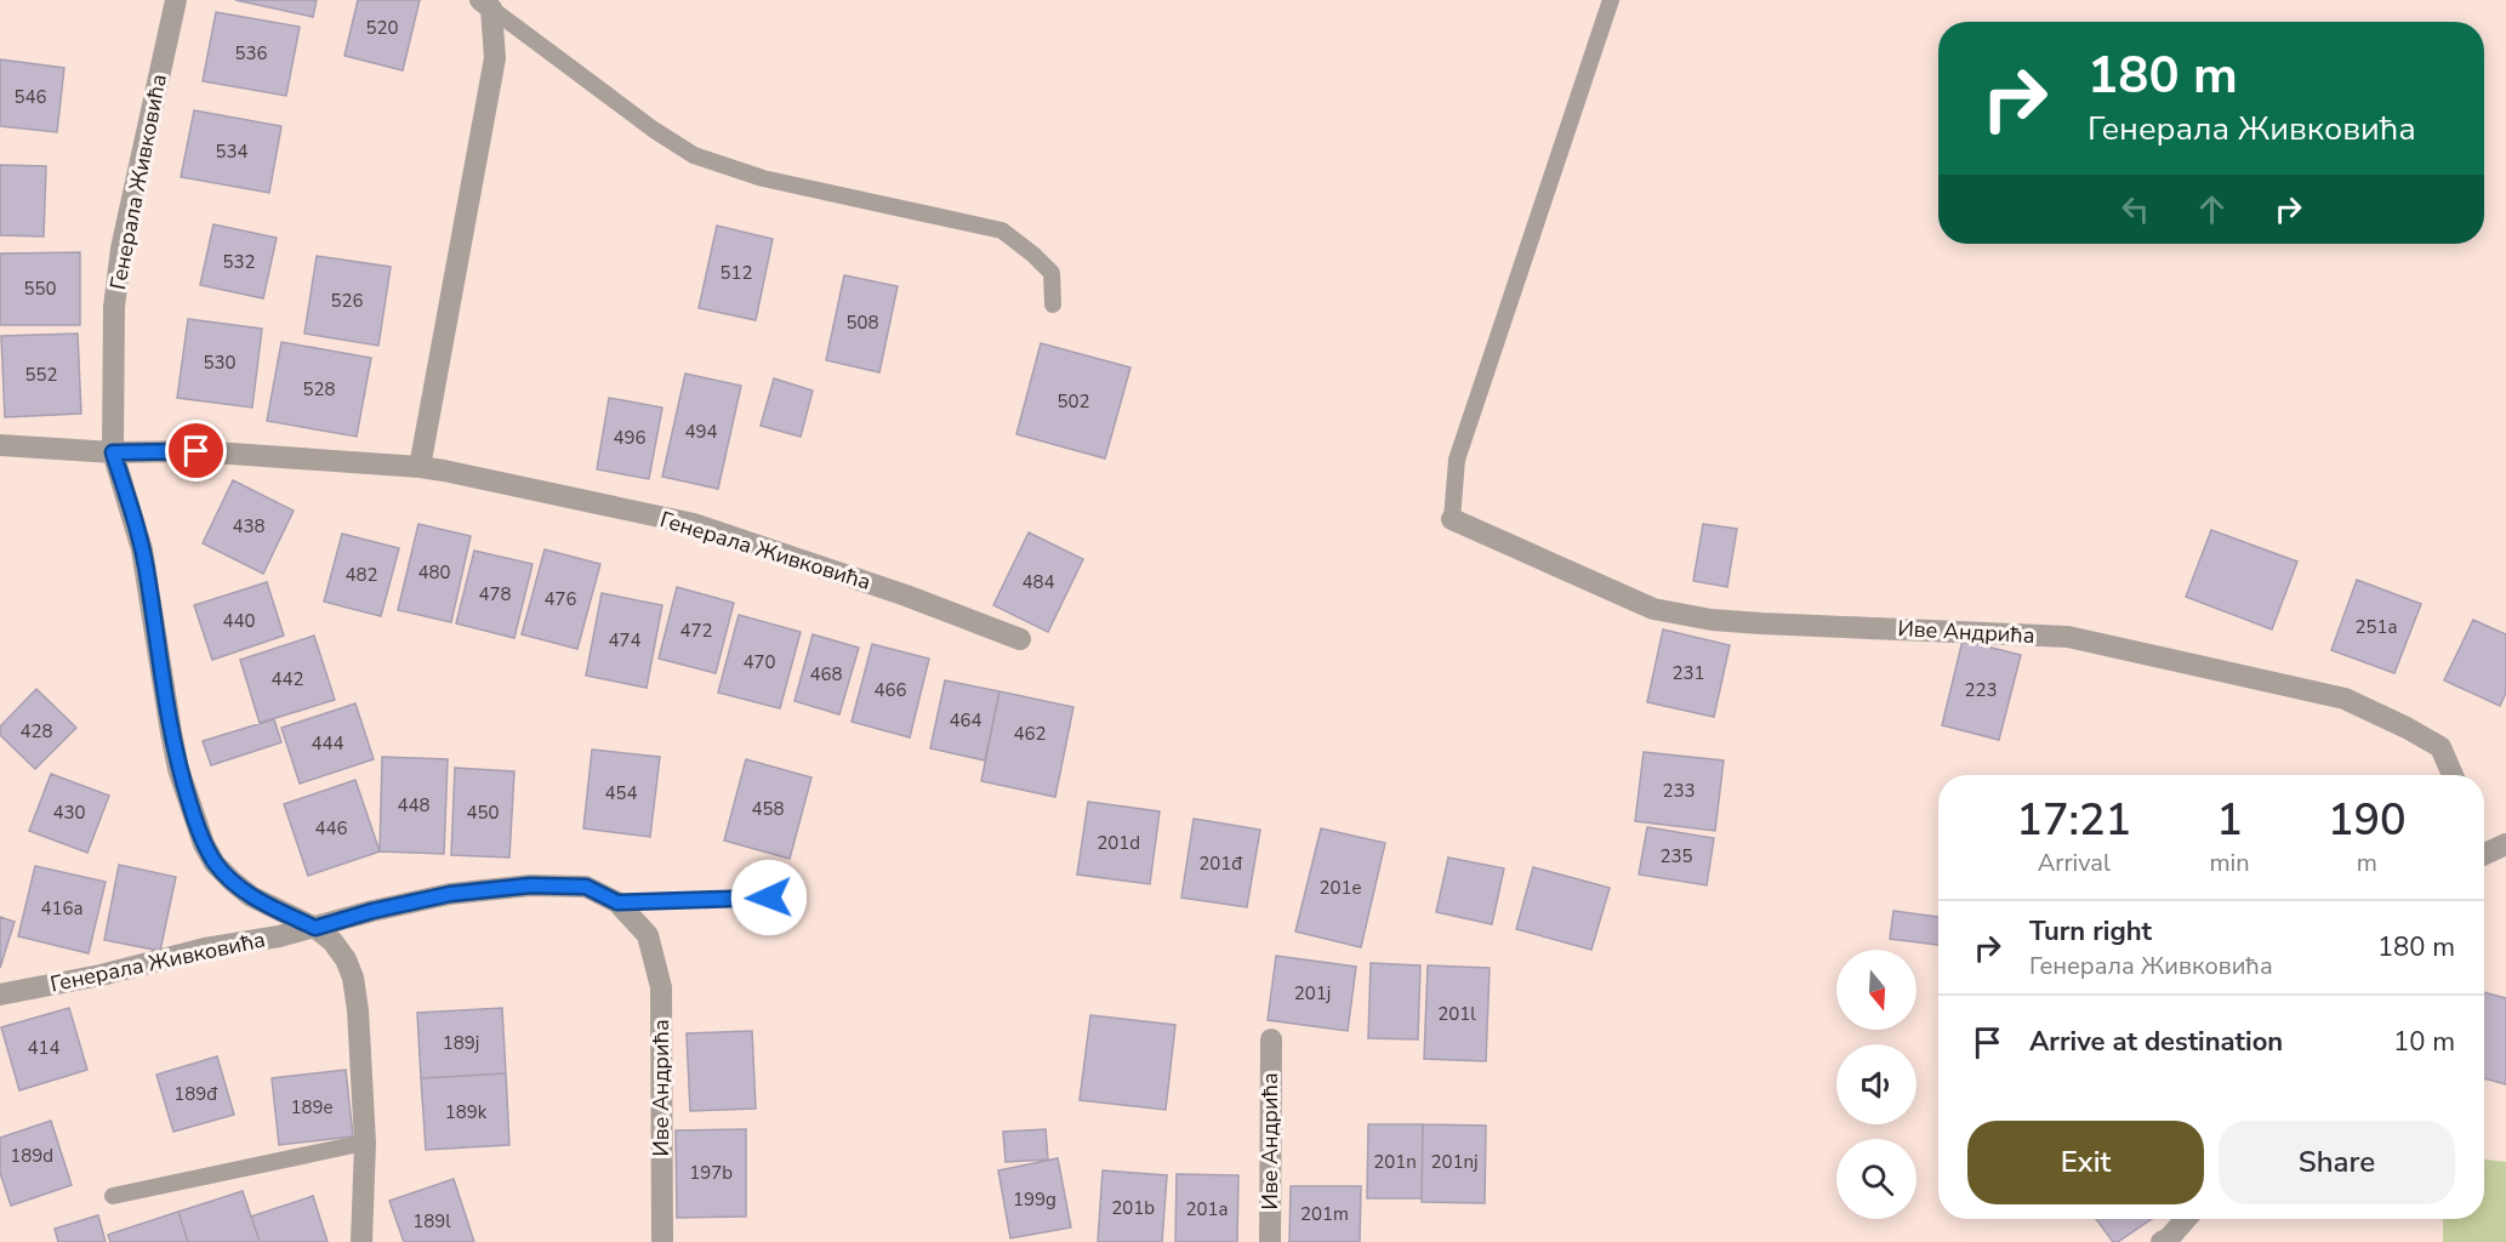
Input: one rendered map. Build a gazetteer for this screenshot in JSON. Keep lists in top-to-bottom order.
{
  "streets": {
    "street": ["Генерала Живковића", "Иве Андрића"]
  },
  "crossings": [
    ["Генерала Живковића", "Иве Андрића"]
  ],
  "house_numbers": [
    "520",
    "536",
    "546",
    "534",
    "532",
    "512",
    "550",
    "526",
    "508",
    "530",
    "552",
    "528",
    "502",
    "494",
    "496",
    "438",
    "480",
    "482",
    "484",
    "478",
    "476",
    "440",
    "251a",
    "472",
    "474",
    "470",
    "231",
    "468",
    "442",
    "466",
    "223",
    "464",
    "428",
    "462",
    "444",
    "233",
    "454",
    "448",
    "458",
    "430",
    "450",
    "446",
    "201d",
    "235",
    "201đ",
    "201e",
    "416a",
    "201j",
    "201l",
    "189j",
    "414",
    "189đ",
    "189e",
    "189k",
    "189d",
    "201n",
    "201nj",
    "197b",
    "199g",
    "201b",
    "201a",
    "201m",
    "189l"
  ],
  "north": "bottom",
  "page": {
    "turn": ["180 m", "Генерала Живковића"],
    "eta": [
      "17:21",
      "Arrival",
      "1",
      "min",
      "190",
      "m"
    ],
    "list": [
      {
        "name": "Turn right",
        "note": "Генерала Живковића",
        "value": "180 m"
      },
      {
        "name": "Arrive at destination",
        "value": "10 m"
      }
    ],
    "buttons": ["Exit", "Share"]
  }
}
